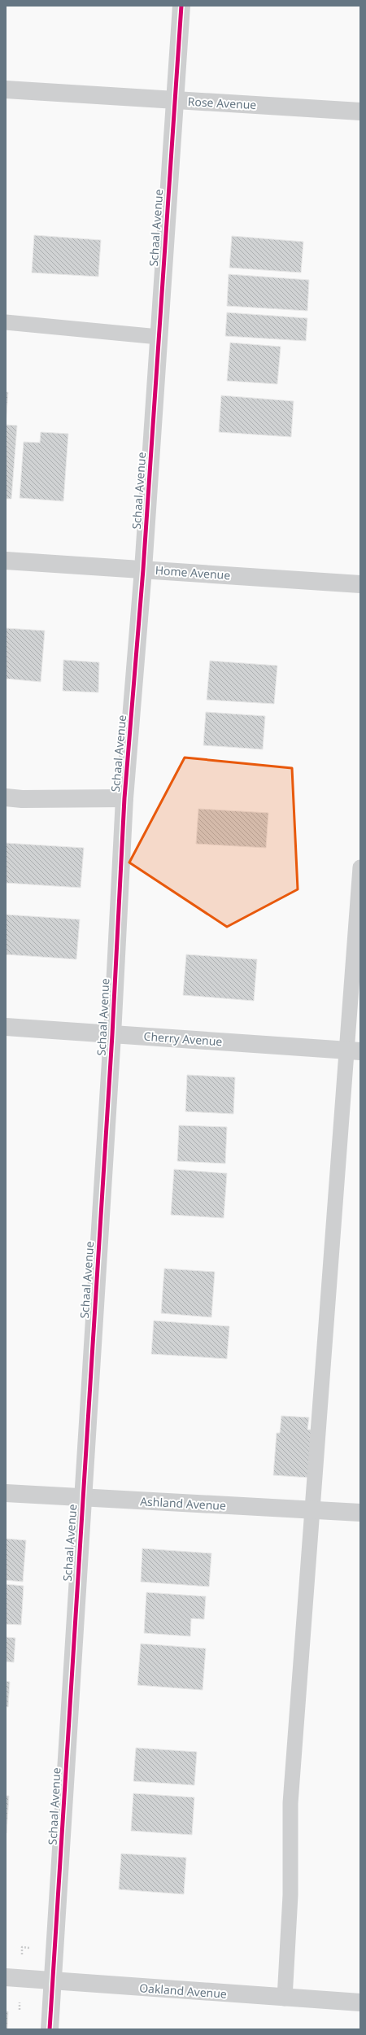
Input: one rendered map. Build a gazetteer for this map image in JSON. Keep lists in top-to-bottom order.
{
  "streets": {
    "street": [
      "Rose Avenue",
      "Schaal Avenue",
      "Home Avenue",
      "Cherry Avenue",
      "Ashland Avenue",
      "Oakland Avenue"
    ]
  },
  "crossings": [
    ["Rose Avenue", "Schaal Avenue"],
    ["Schaal Avenue", "Home Avenue"],
    ["Schaal Avenue", "Cherry Avenue"],
    ["Schaal Avenue", "Ashland Avenue"],
    ["Schaal Avenue", "Oakland Avenue"]
  ]
}
